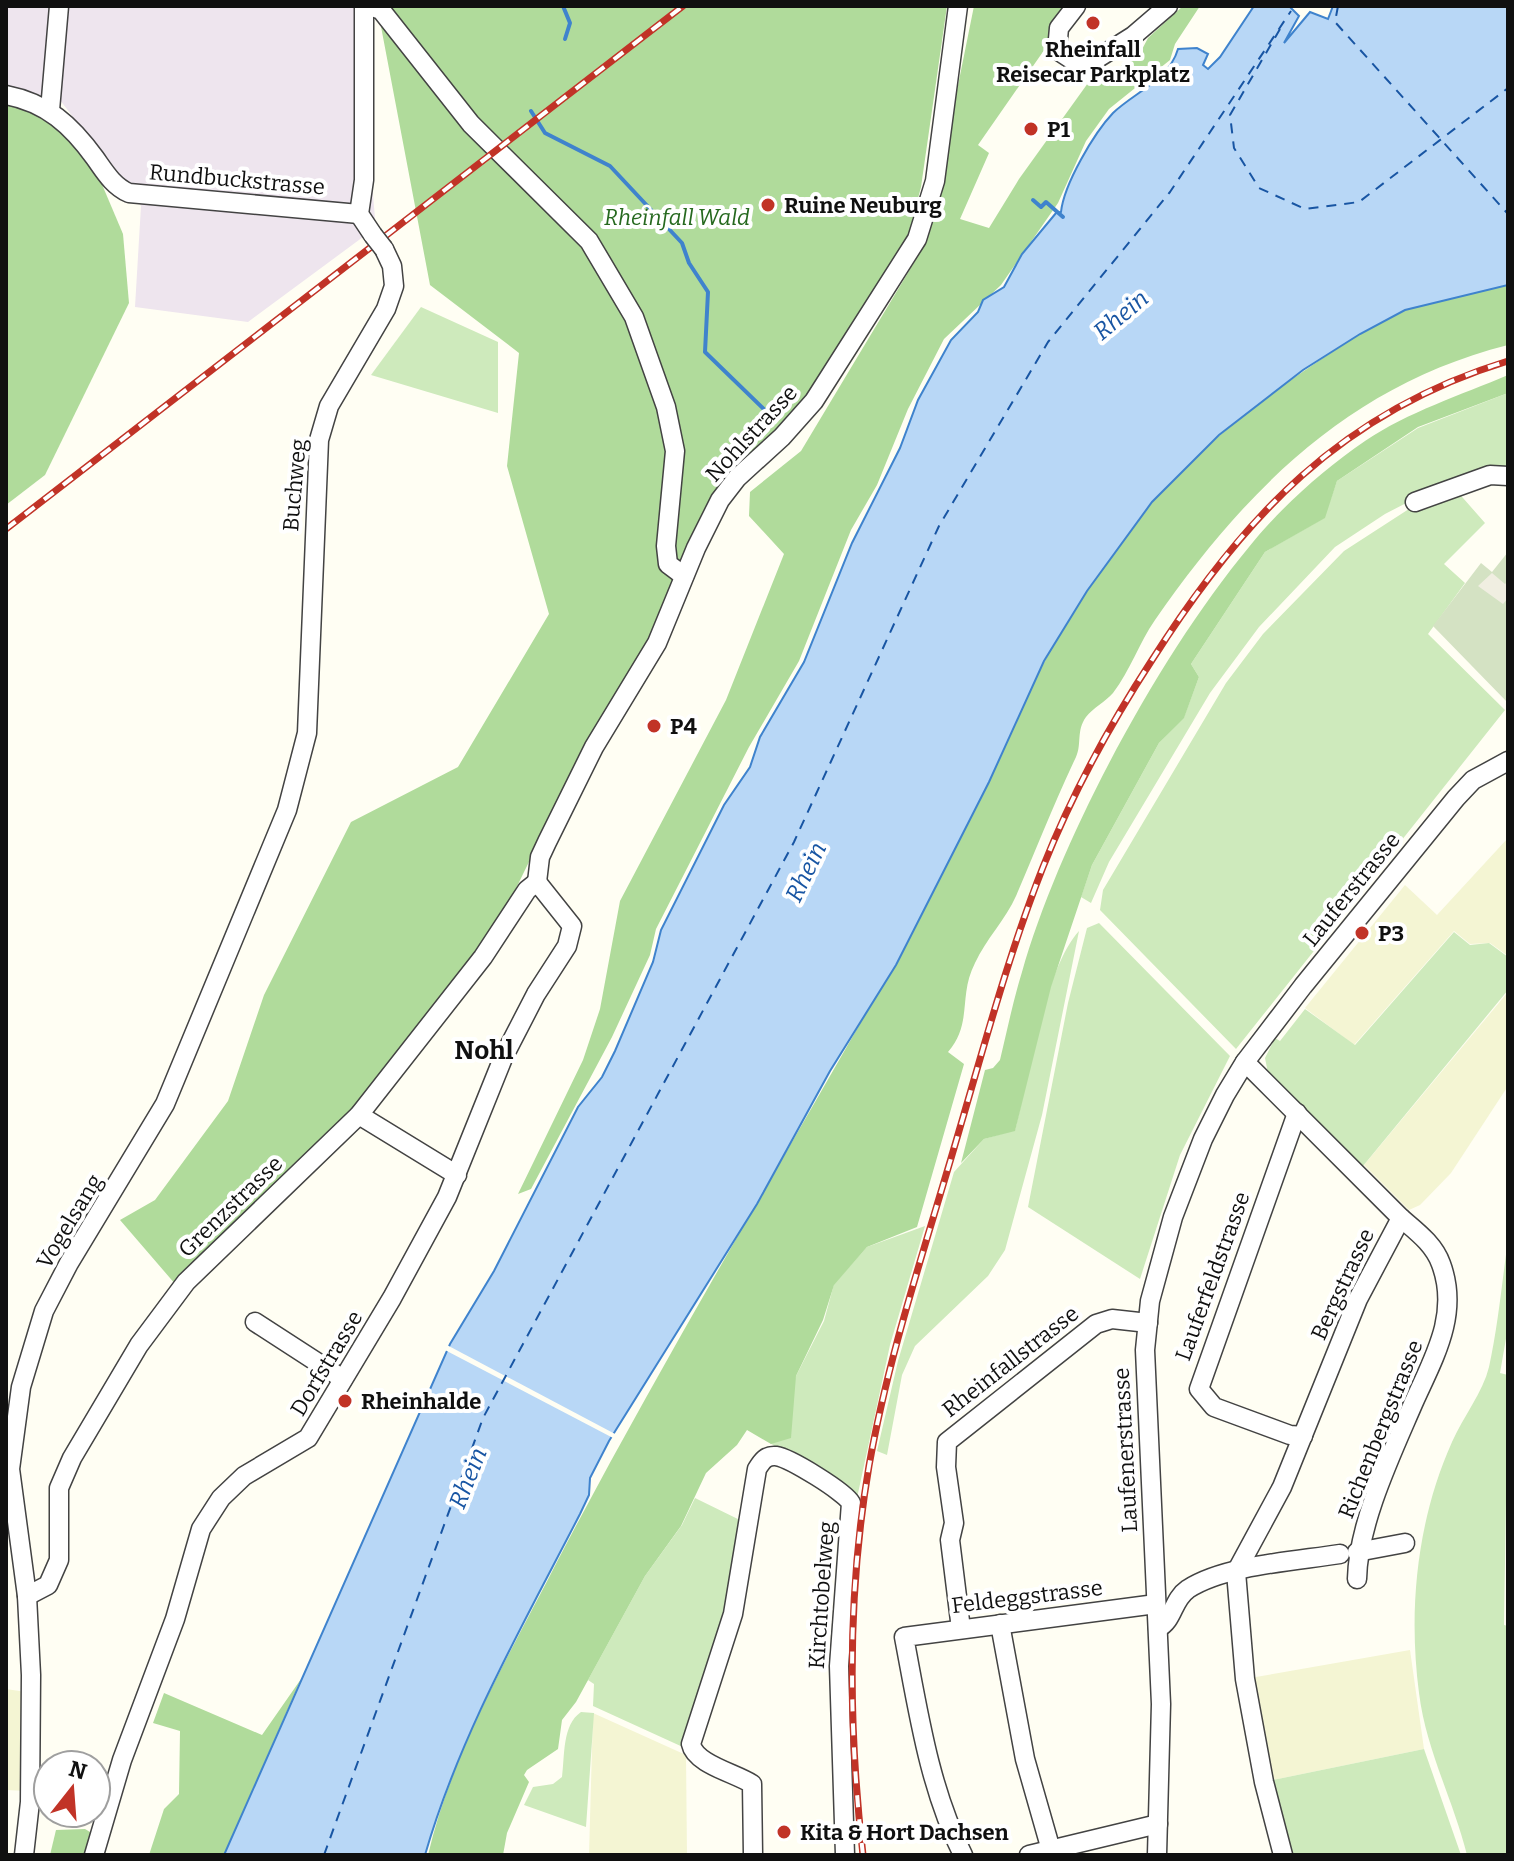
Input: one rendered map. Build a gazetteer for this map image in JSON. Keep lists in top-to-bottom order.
{
  "streets": {
    "street": [
      "Rundbuckstrasse",
      "Nohlstrasse",
      "Buchweg",
      "Lauferstrasse",
      "Grenzstrasse",
      "Vogelsang",
      "Lauferfeldstrasse",
      "Bergstrasse",
      "Rheinfallstrasse",
      "Dorfstrasse",
      "Richenbergstrasse",
      "Laufenerstrasse",
      "Kirchtobelweg",
      "Feldeggstrasse"
    ]
  },
  "crossings": [
    ["Rundbuckstrasse", "Buchweg"],
    ["Nohlstrasse", "Grenzstrasse"],
    ["Nohlstrasse", "Dorfstrasse"],
    ["Buchweg", "Vogelsang"],
    ["Lauferstrasse", "Bergstrasse"],
    ["Lauferstrasse", "Laufenerstrasse"],
    ["Grenzstrasse", "Vogelsang"],
    ["Grenzstrasse", "Dorfstrasse"],
    ["Lauferfeldstrasse", "Bergstrasse"],
    ["Bergstrasse", "Richenbergstrasse"],
    ["Bergstrasse", "Laufenerstrasse"],
    ["Rheinfallstrasse", "Laufenerstrasse"],
    ["Rheinfallstrasse", "Feldeggstrasse"],
    ["Laufenerstrasse", "Feldeggstrasse"]
  ],
  "districts": ["Nohl"],
  "water": ["Rhein"],
  "parks": ["Rheinfall Wald"],
  "places": [
    "Rheinfall Reisecar Parkplatz",
    "P1",
    "Ruine Neuburg",
    "P4",
    "P3",
    "Rheinhalde",
    "Kita & Hort Dachsen"
  ],
  "north": "top"
}
